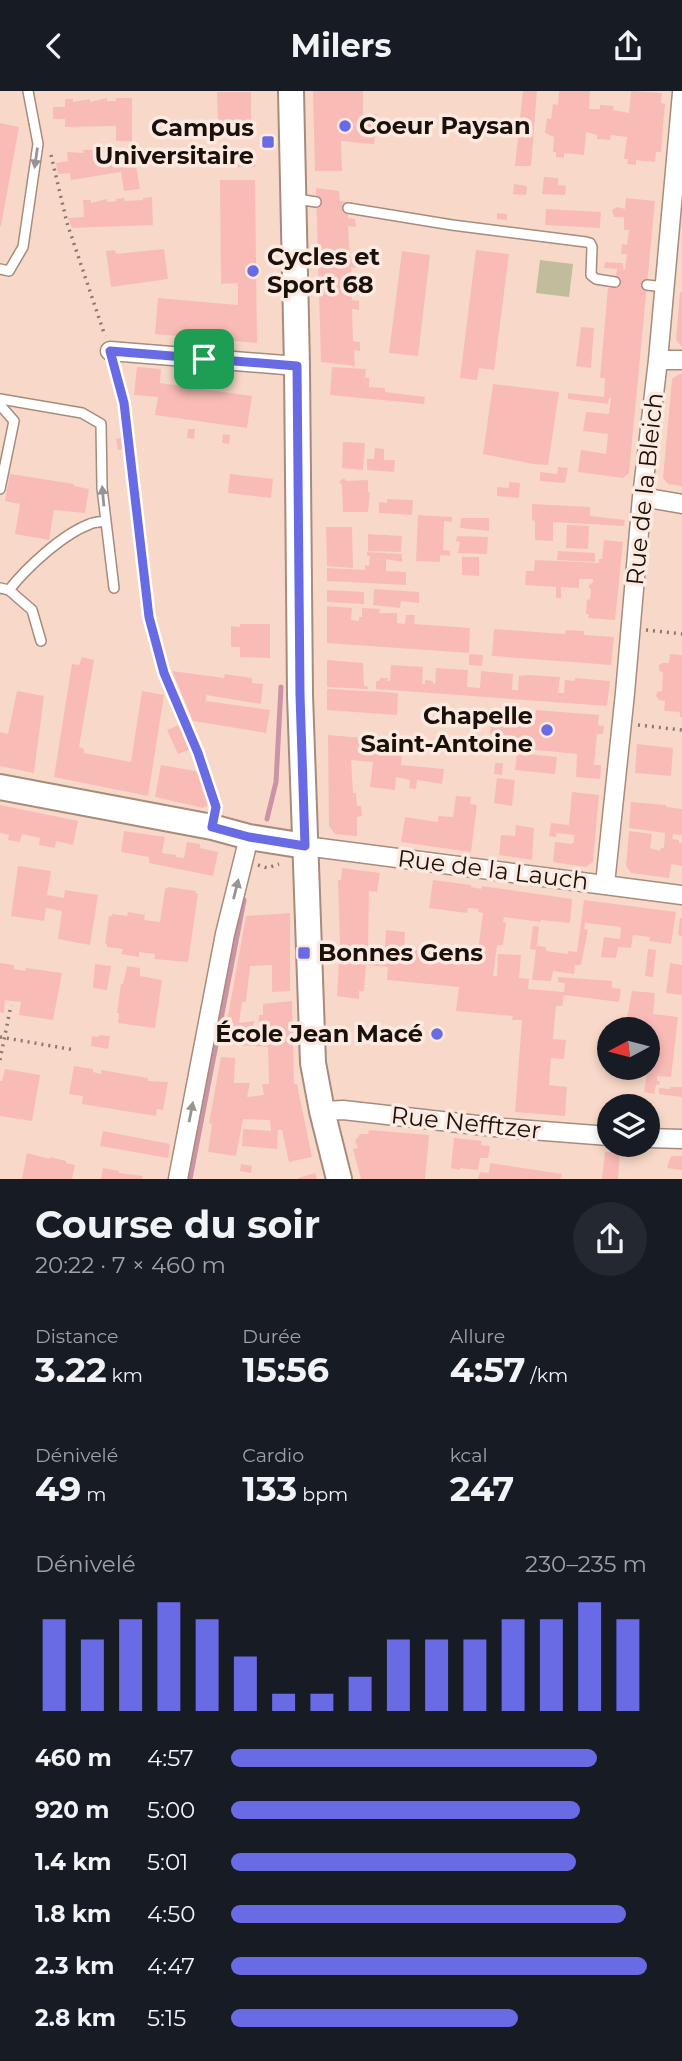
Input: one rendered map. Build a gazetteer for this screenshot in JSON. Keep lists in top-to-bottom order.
{
  "streets": {
    "street": ["Rue de la Bleich", "Rue de la Lauch", "Rue Nefftzer"]
  },
  "crossings": [
    ["Rue de la Bleich", "Rue de la Lauch"]
  ],
  "places": {
    "other": [
      "Coeur Paysan",
      "Cycles et Sport 68",
      "Chapelle Saint-Antoine",
      "École Jean Macé"
    ],
    "transit": ["Campus Universitaire", "Bonnes Gens"]
  },
  "north": "left",
  "page": {
    "header": "Milers",
    "heading": ["Course du soir", "20:22 · 7 × 460 m"],
    "stats": [
      ["Distance", "3.22 km"],
      ["Durée", "15:56"],
      ["Allure", "4:57 /km"],
      ["Dénivelé", "49 m"],
      ["Cardio", "133 bpm"],
      ["kcal", "247"]
    ],
    "chart": ["Dénivelé", "230–235 m"],
    "list": [
      {
        "name": "460 m",
        "note": "4:57"
      },
      {
        "name": "920 m",
        "note": "5:00"
      },
      {
        "name": "1.4 km",
        "note": "5:01"
      },
      {
        "name": "1.8 km",
        "note": "4:50"
      },
      {
        "name": "2.3 km",
        "note": "4:47"
      },
      {
        "name": "2.8 km",
        "note": "5:15"
      }
    ]
  }
}
